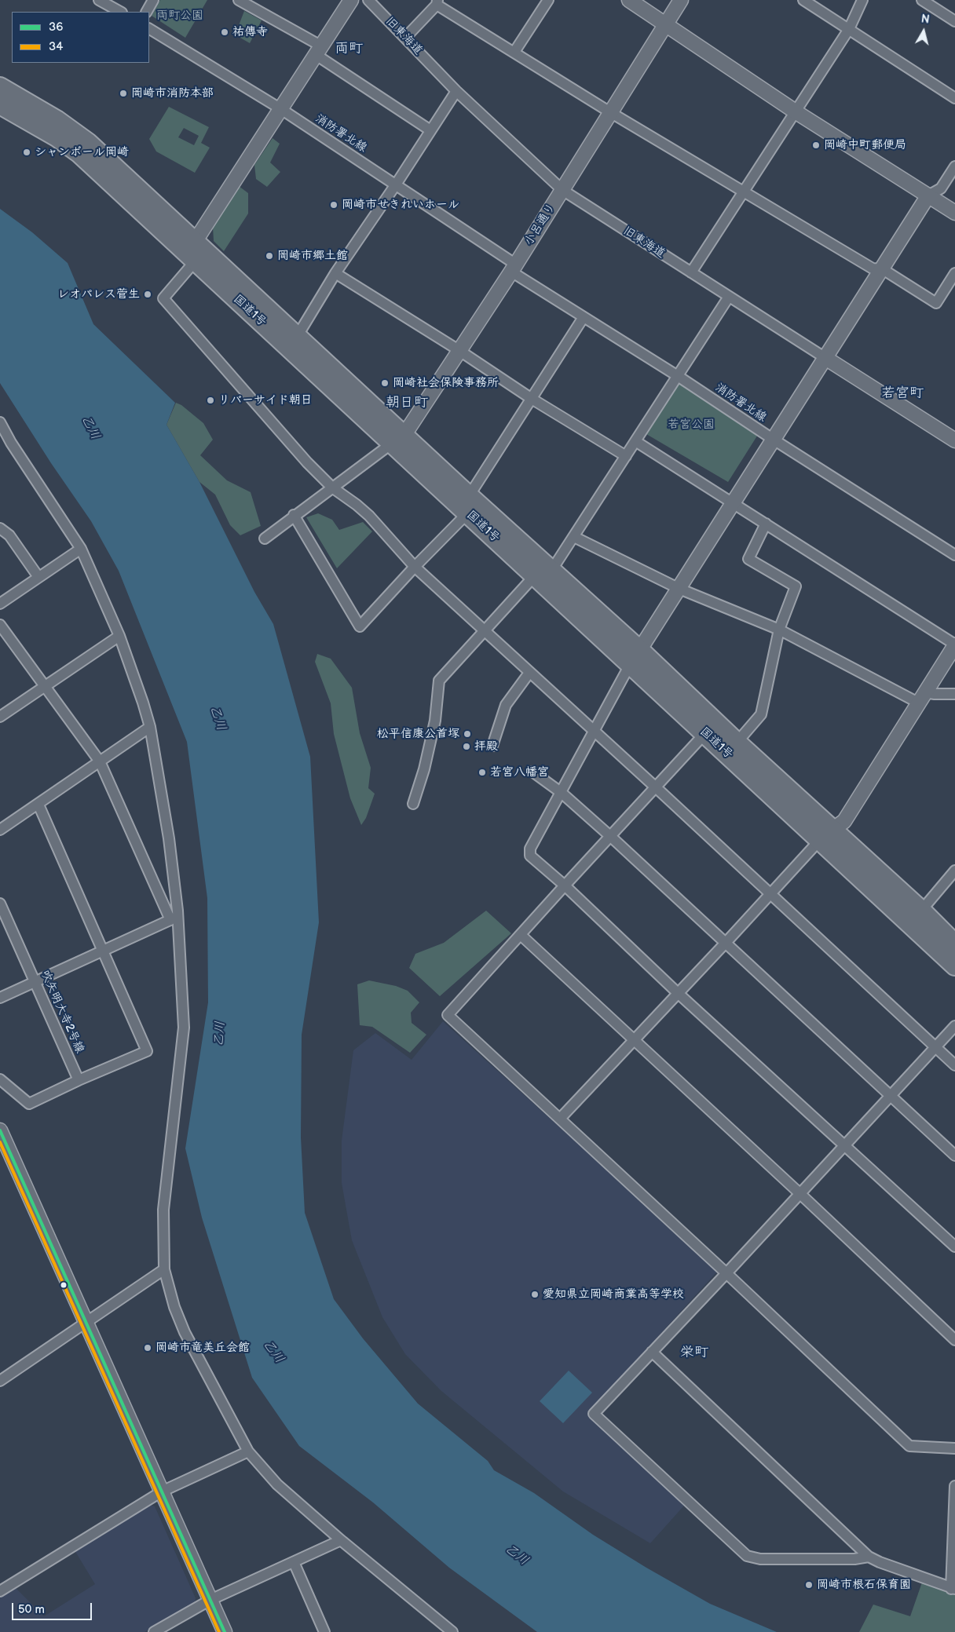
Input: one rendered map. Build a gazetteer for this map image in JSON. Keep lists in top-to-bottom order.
{
  "streets": {
    "highway": ["国道1号"],
    "street": [
      "旧東海道",
      "消防署北線",
      "小呂通り",
      "吹矢明大寺2号線"
    ]
  },
  "crossings": [
    ["旧東海道", "小呂通り"],
    ["消防署北線", "小呂通り"],
    ["小呂通り", "国道1号"]
  ],
  "districts": [
    "両町",
    "若宮町",
    "朝日町",
    "栄町"
  ],
  "water": ["乙川"],
  "parks": ["両町公園", "若宮公園"],
  "places": [
    "祐傳寺",
    "岡崎市消防本部",
    "岡崎中町郵便局",
    "シャンポール岡崎",
    "岡崎市せきれいホール",
    "岡崎市郷土館",
    "レオパレス菅生",
    "岡崎社会保険事務所",
    "リバーサイド朝日",
    "松平信康公首塚",
    "拝殿",
    "若宮八幡宮",
    "愛知県立岡崎商業高等学校",
    "岡崎市竜美丘会館",
    "岡崎市根石保育園"
  ],
  "lines": ["transit line 36", "transit line 34"],
  "legend": ["36", "34"],
  "scale_bar": "50 m",
  "north": "top"
}
